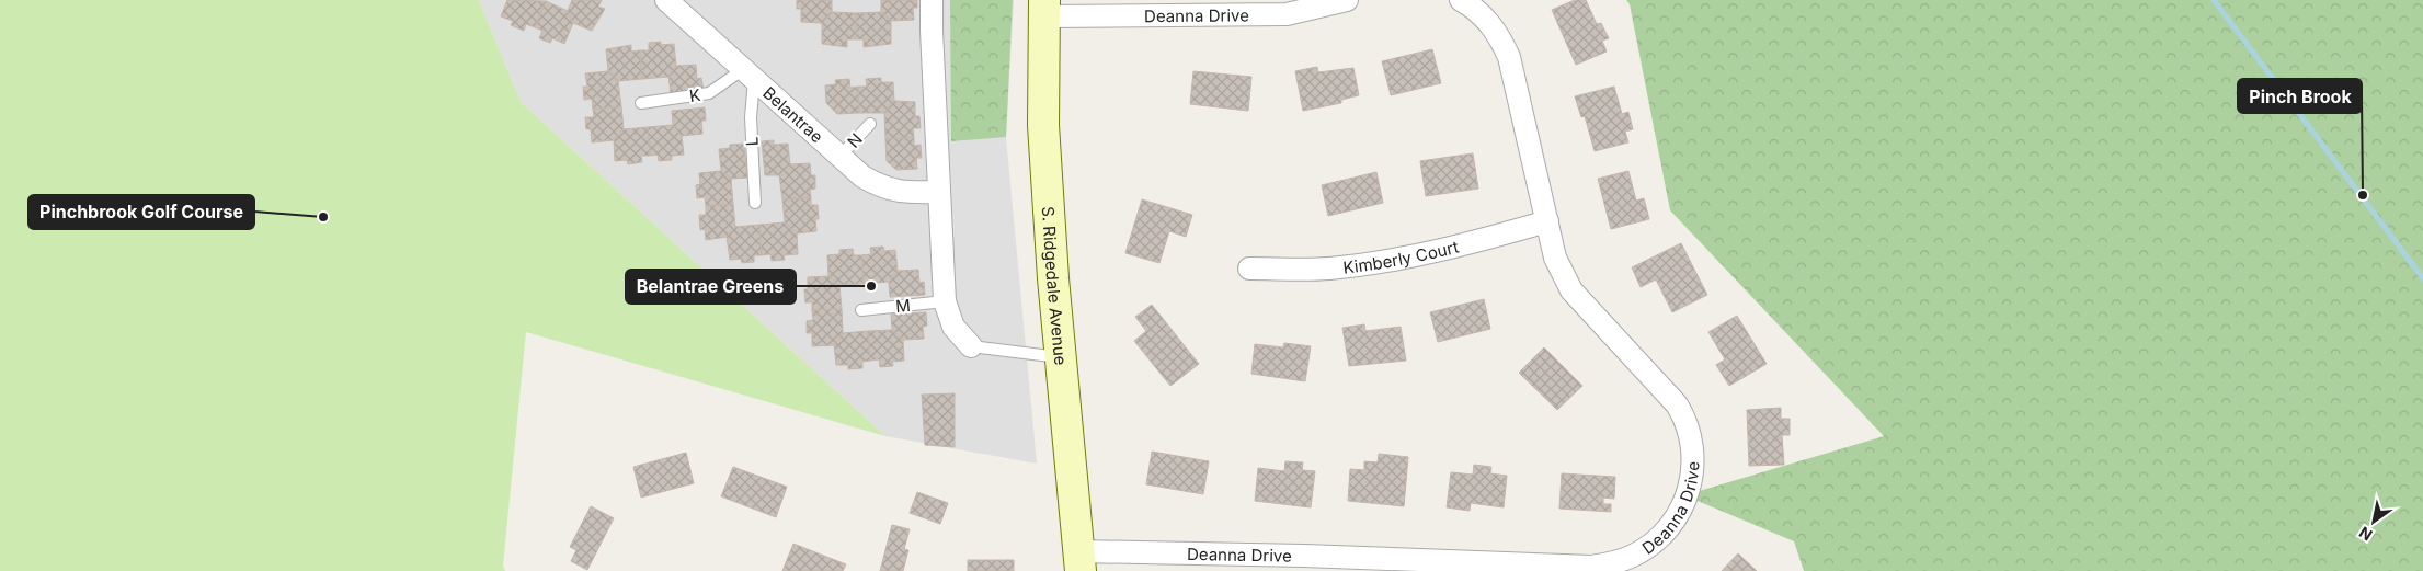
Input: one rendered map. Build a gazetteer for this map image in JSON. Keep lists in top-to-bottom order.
{
  "streets": {
    "main road": ["S. Ridgedale Avenue"],
    "street": ["Deanna Drive", "Belantrae", "Kimberly Court"],
    "lane": [
      "K",
      "N",
      "L",
      "M"
    ]
  },
  "crossings": [
    ["Deanna Drive", "Kimberly Court"],
    ["Deanna Drive", "S. Ridgedale Avenue"],
    ["K", "Belantrae"],
    ["K", "L"],
    ["Belantrae", "N"],
    ["Belantrae", "L"]
  ],
  "places": ["Pinch Brook", "Pinchbrook Golf Course", "Belantrae Greens"],
  "north": "bottom left"
}
